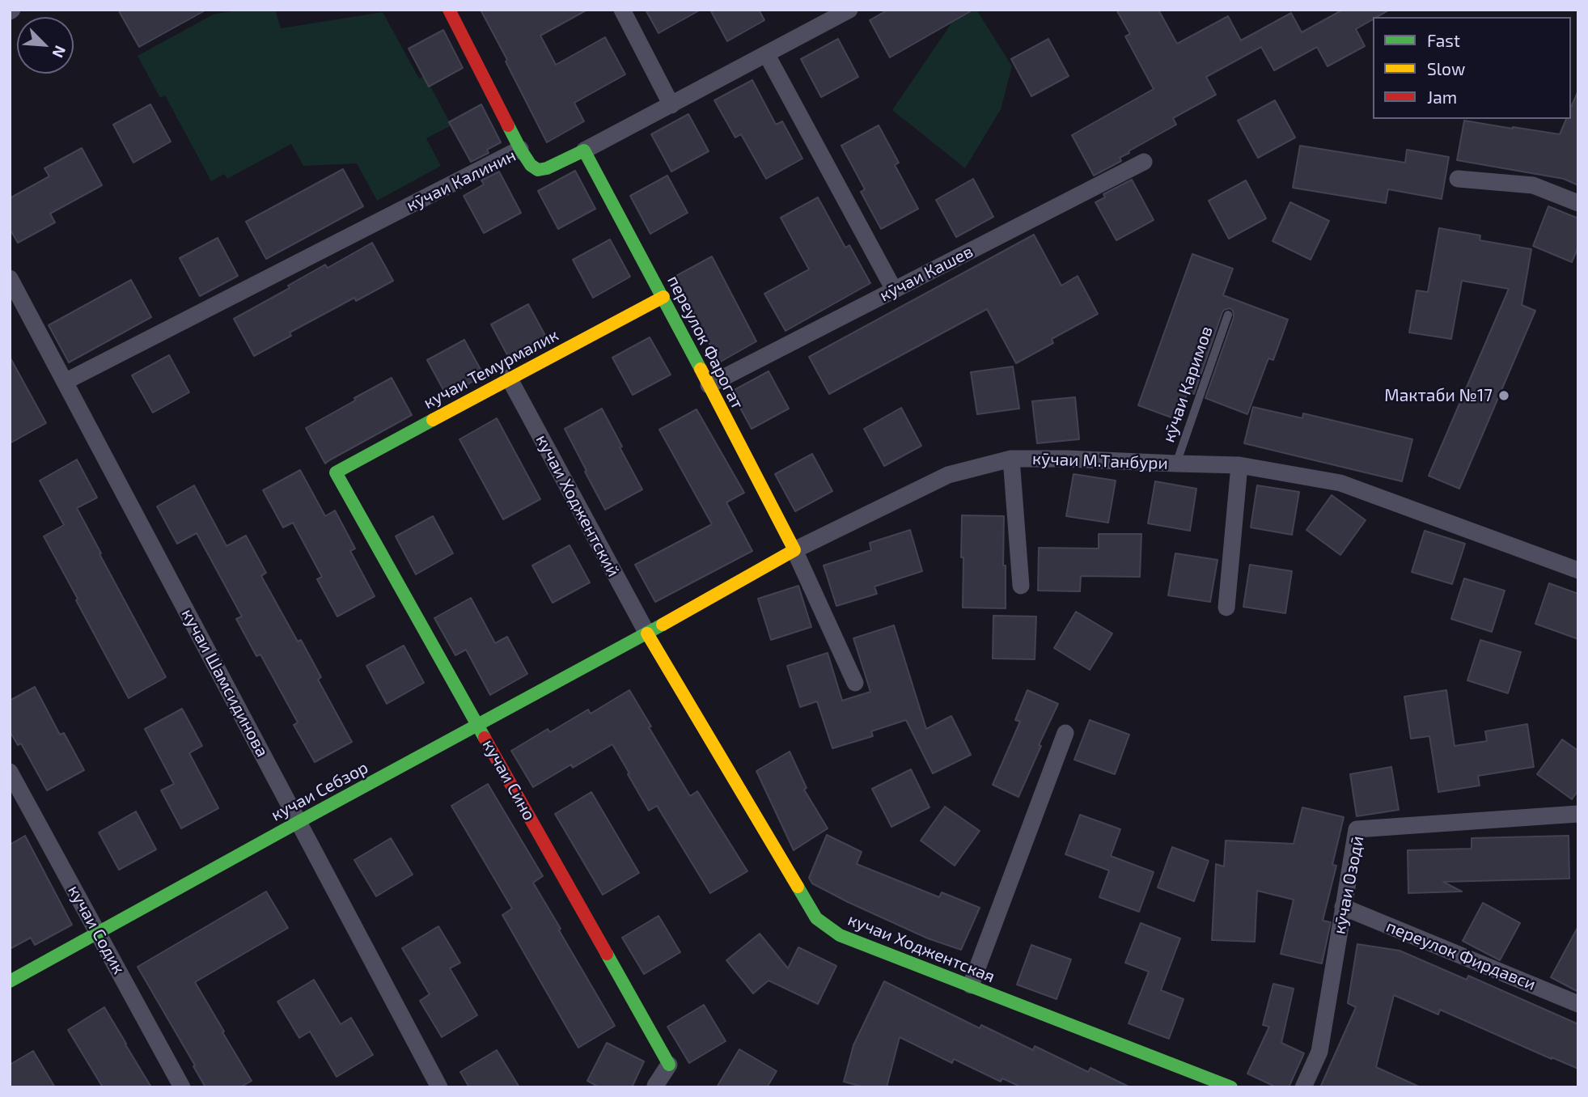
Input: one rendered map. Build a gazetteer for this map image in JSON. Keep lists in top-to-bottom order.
{
  "streets": {
    "street": [
      "кӯчаи Калинин",
      "кӯчаи Кашев",
      "переулок Фарогат",
      "кучаи Темурмалик",
      "кӯчаи М.Танбури",
      "кучаи Ходжентский",
      "кучаи Шамсидинова",
      "кучаи Сино",
      "кучаи Себзор",
      "кӯчаи Озодӣ",
      "кучаи Содик",
      "кучаи Ходжентская",
      "переулок Фирдавси"
    ],
    "lane": ["кӯчаи Каримов"]
  },
  "crossings": [
    ["кӯчаи Калинин", "переулок Фарогат"],
    ["кӯчаи Калинин", "кучаи Шамсидинова"],
    ["кӯчаи Кашев", "переулок Фарогат"],
    ["переулок Фарогат", "кучаи Темурмалик"],
    ["переулок Фарогат", "кӯчаи М.Танбури"],
    ["кучаи Темурмалик", "кучаи Ходжентский"],
    ["кучаи Темурмалик", "кучаи Сино"],
    ["кӯчаи Каримов", "кӯчаи М.Танбури"],
    ["кӯчаи М.Танбури", "кучаи Ходжентский"],
    ["кӯчаи М.Танбури", "кучаи Себзор"],
    ["кӯчаи М.Танбури", "кучаи Ходжентская"],
    ["кучаи Ходжентский", "кучаи Себзор"],
    ["кучаи Ходжентский", "кучаи Ходжентская"],
    ["кучаи Шамсидинова", "кучаи Себзор"],
    ["кучаи Сино", "кучаи Себзор"],
    ["кучаи Себзор", "кучаи Содик"],
    ["кучаи Себзор", "кучаи Ходжентская"],
    ["кӯчаи Озодӣ", "переулок Фирдавси"]
  ],
  "places": ["Мактаби №17"],
  "legend": ["Fast", "Slow", "Jam"],
  "north": "bottom right"
}
